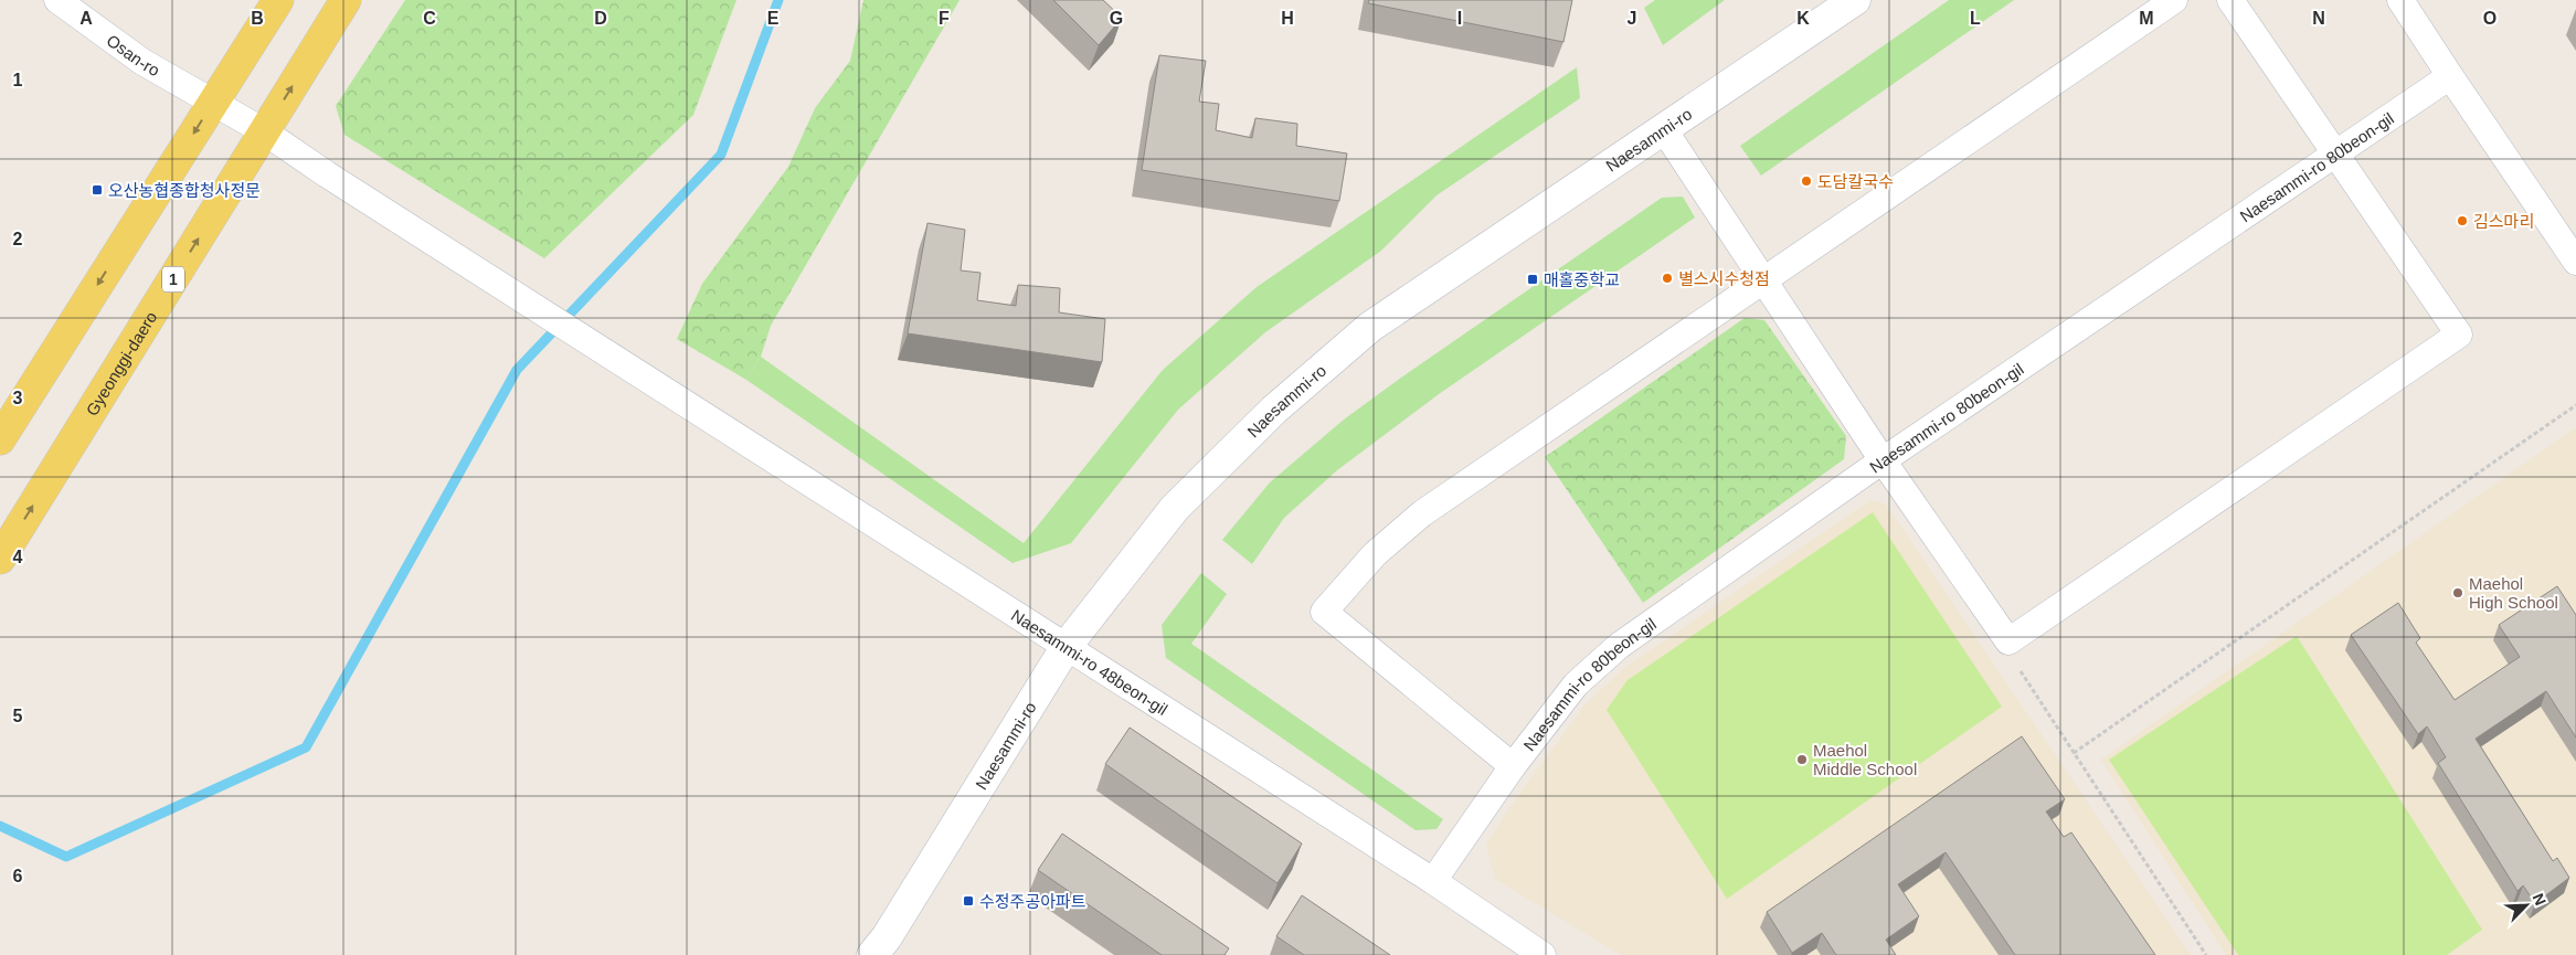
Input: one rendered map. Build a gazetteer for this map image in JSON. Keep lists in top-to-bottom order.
{
  "streets": {
    "main road": ["1", "Gyeonggi-daero"],
    "street": [
      "Osan-ro",
      "Naesammi-ro",
      "Naesammi-ro 80beon-gil",
      "Naesammi-ro 48beon-gil"
    ]
  },
  "crossings": [
    ["Osan-ro", "Gyeonggi-daero"],
    ["Osan-ro", "Naesammi-ro 48beon-gil"],
    ["Naesammi-ro", "Naesammi-ro 48beon-gil"],
    ["Naesammi-ro 80beon-gil", "Naesammi-ro 48beon-gil"]
  ],
  "places": {
    "other": [
      "도담칼국수",
      "김스마리",
      "별스시수청점",
      "Maehol High School",
      "Maehol Middle School"
    ],
    "transit": ["오산농협종합청사정문", "매홀중학교", "수정주공아파트"]
  },
  "north": "top right",
  "grid": {
    "columns": [
      "A",
      "B",
      "C",
      "D",
      "E",
      "F",
      "G",
      "H",
      "I",
      "J",
      "K",
      "L",
      "M",
      "N",
      "O"
    ],
    "rows": [
      "1",
      "2",
      "3",
      "4",
      "5",
      "6"
    ]
  }
}
